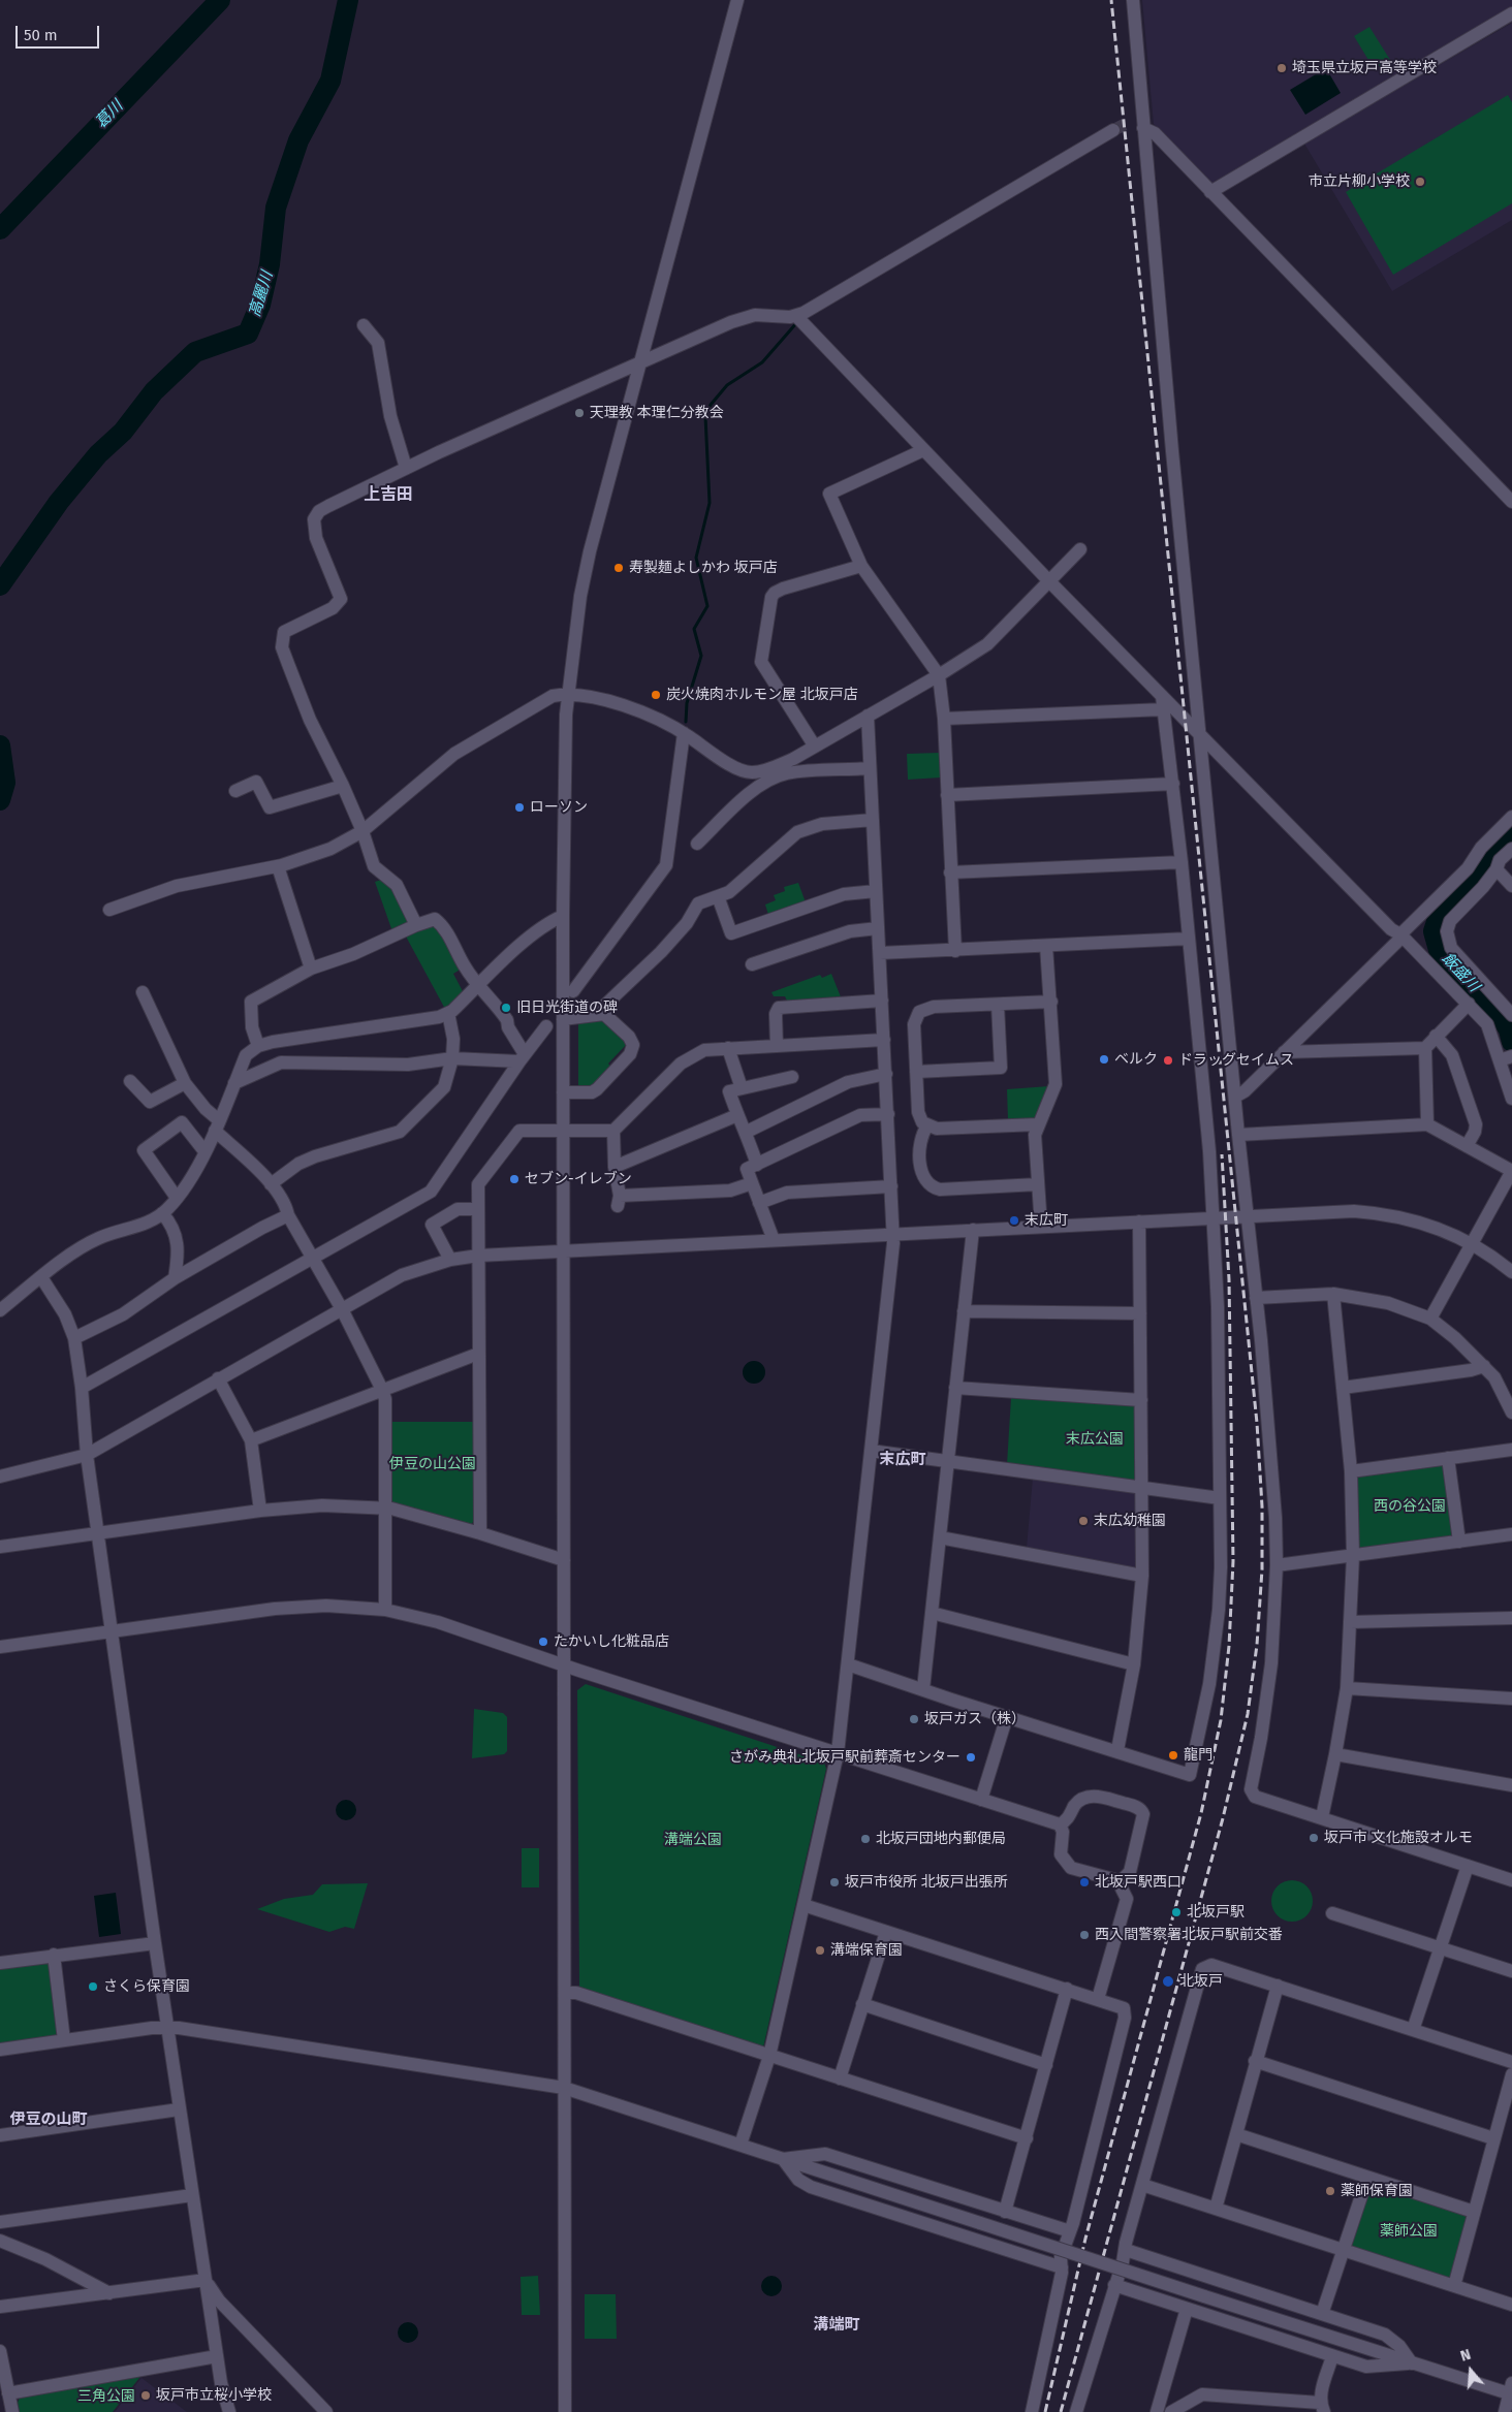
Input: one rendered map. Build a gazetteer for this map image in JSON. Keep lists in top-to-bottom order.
{
  "districts": [
    "上吉田",
    "末広町",
    "伊豆の山町",
    "溝端町"
  ],
  "water": ["葛川", "高麗川", "飯盛川"],
  "parks": [
    "末広公園",
    "伊豆の山公園",
    "西の谷公園",
    "溝端公園",
    "薬師公園",
    "三角公園"
  ],
  "places": [
    "埼玉県立坂戸高等学校",
    "市立片柳小学校",
    "天理教 本理仁分教会",
    "寿製麺よしかわ 坂戸店",
    "炭火焼肉ホルモン屋 北坂戸店",
    "ローソン",
    "旧日光街道の碑",
    "ベルク",
    "ドラッグセイムス",
    "セブン-イレブン",
    "末広町",
    "末広幼稚園",
    "たかいし化粧品店",
    "坂戸ガス（株）",
    "龍門",
    "さがみ典礼北坂戸駅前葬斎センター",
    "坂戸市 文化施設オルモ",
    "北坂戸団地内郵便局",
    "坂戸市役所 北坂戸出張所",
    "北坂戸駅西口",
    "北坂戸駅",
    "西入間警察署北坂戸駅前交番",
    "溝端保育園",
    "北坂戸",
    "さくら保育園",
    "薬師保育園",
    "坂戸市立桜小学校"
  ],
  "scale_bar": "50 m",
  "north": "top"
}
